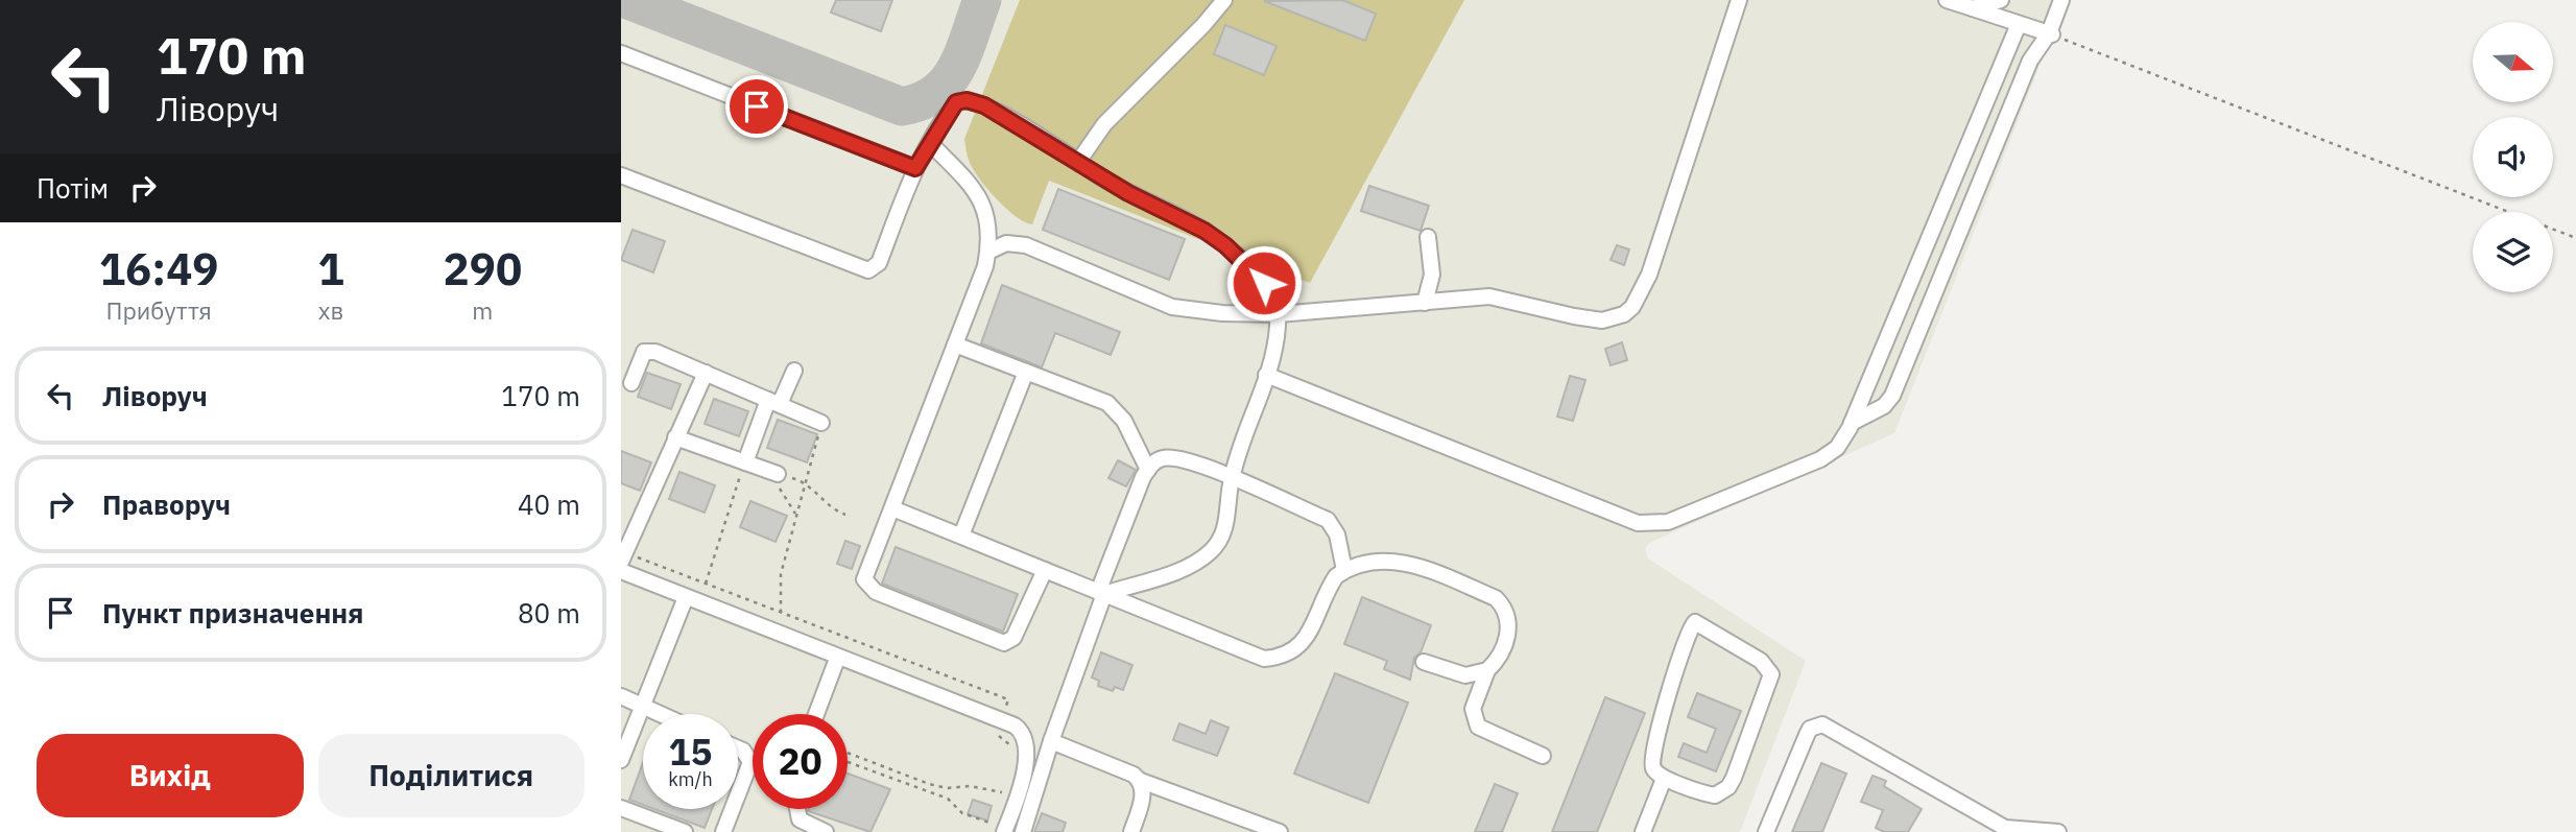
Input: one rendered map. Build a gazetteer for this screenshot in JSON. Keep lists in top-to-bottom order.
{
  "north": "right",
  "page": {
    "turn": ["170 m", "Ліворуч"],
    "then": "Потім",
    "eta": [
      "16:49",
      "Прибуття",
      "1",
      "хв",
      "290",
      "m"
    ],
    "list": [
      {
        "name": "Ліворуч",
        "value": "170 m"
      },
      {
        "name": "Праворуч",
        "value": "40 m"
      },
      {
        "name": "Пункт призначення",
        "value": "80 m"
      }
    ],
    "speed": "15 km/h",
    "limit": "20",
    "buttons": ["Вихід", "Поділитися"]
  }
}
